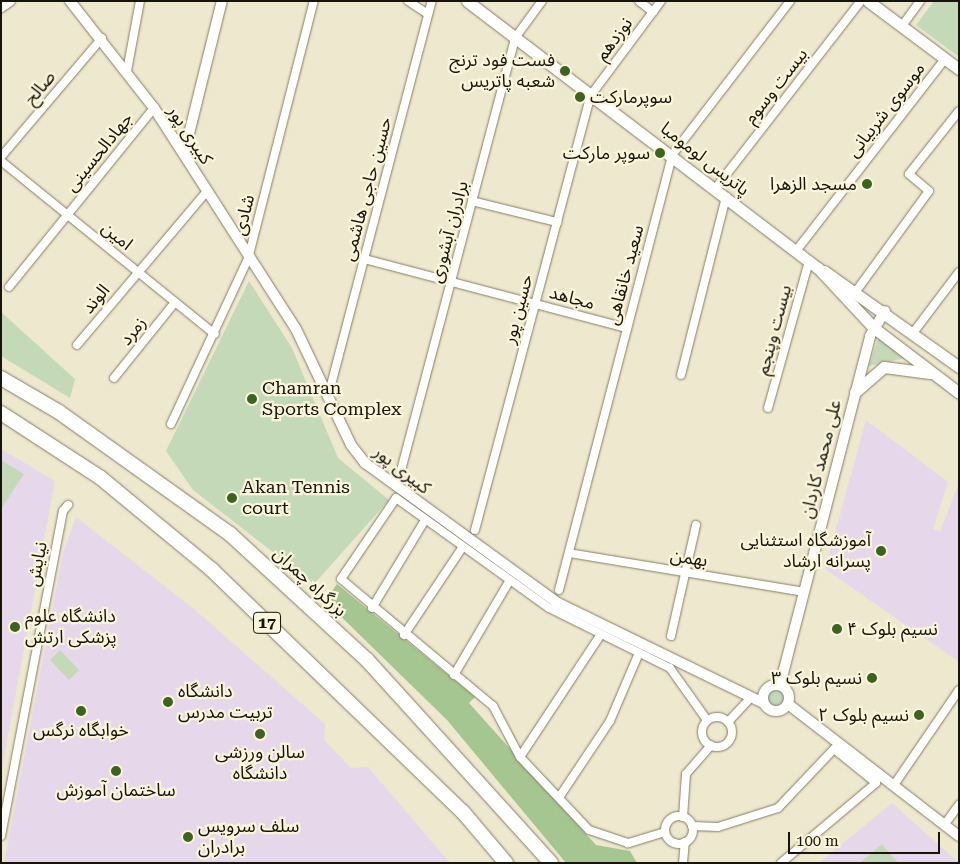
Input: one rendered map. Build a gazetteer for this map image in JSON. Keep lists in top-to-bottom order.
{
  "streets": {
    "highway": ["بزرگراه چمران", "17"],
    "main road": ["پاتریس لومومبا"],
    "street": [
      "نوزدهم",
      "بیست وسوم",
      "صالح",
      "موسوی شربیانی",
      "کبیری پور",
      "جهادالحسینی",
      "حسین حاجی هاشمی",
      "شادی",
      "برادران آبشوری",
      "امین",
      "سعید خانقاهی",
      "مجاهد",
      "الوند",
      "حسین پور",
      "بیست وپنجم",
      "زمرد",
      "علی محمد کاردان",
      "بهمن",
      "نیایش"
    ]
  },
  "crossings": [
    ["نوزدهم", "پاتریس لومومبا"],
    ["نوزدهم", "حسین پور"],
    ["بیست وسوم", "پاتریس لومومبا"],
    ["صالح", "کبیری پور"],
    ["صالح", "امین"],
    ["موسوی شربیانی", "پاتریس لومومبا"],
    ["کبیری پور", "جهادالحسینی"],
    ["کبیری پور", "شادی"],
    ["کبیری پور", "الوند"],
    ["کبیری پور", "علی محمد کاردان"],
    ["جهادالحسینی", "امین"],
    ["پاتریس لومومبا", "برادران آبشوری"],
    ["پاتریس لومومبا", "سعید خانقاهی"],
    ["پاتریس لومومبا", "حسین پور"],
    ["پاتریس لومومبا", "بیست وپنجم"],
    ["پاتریس لومومبا", "علی محمد کاردان"],
    ["حسین حاجی هاشمی", "مجاهد"],
    ["شادی", "امین"],
    ["برادران آبشوری", "مجاهد"],
    ["امین", "الوند"],
    ["امین", "زمرد"],
    ["سعید خانقاهی", "مجاهد"],
    ["سعید خانقاهی", "بهمن"],
    ["مجاهد", "حسین پور"],
    ["علی محمد کاردان", "بهمن"]
  ],
  "places": [
    "فست فود ترنج شعبه پاتریس",
    "سوپرمارکت",
    "سوپر مارکت",
    "مسجد الزهرا",
    "Chamran Sports Complex",
    "Akan Tennis court",
    "آموزشگاه استثنایی پسرانه ارشاد",
    "دانشگاه علوم پزشکی ارتش",
    "نسیم بلوک ۴",
    "نسیم بلوک ۳",
    "دانشگاه تربیت مدرس",
    "خوابگاه نرگس",
    "نسیم بلوک ۲",
    "سالن ورزشی دانشگاه",
    "ساختمان آموزش",
    "سلف سرویس برادران"
  ],
  "scale_bar": "100 m"
}
